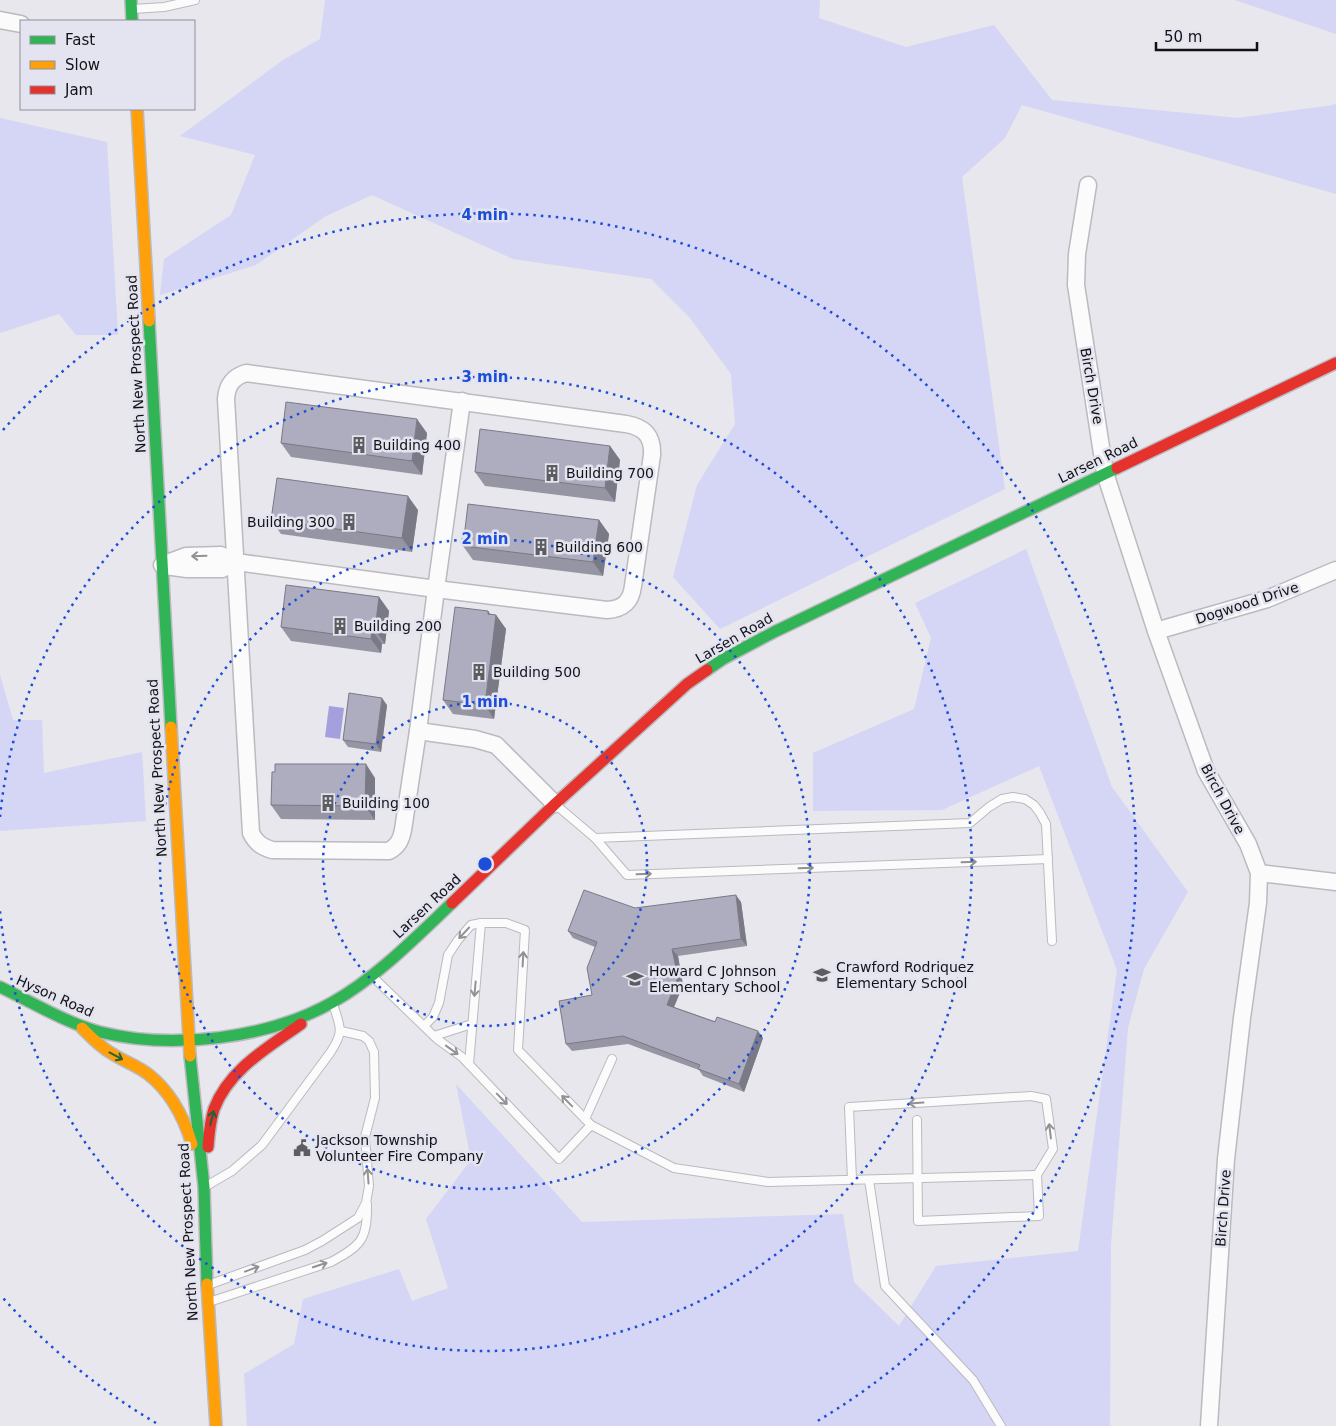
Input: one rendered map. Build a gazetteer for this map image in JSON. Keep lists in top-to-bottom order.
{
  "streets": {
    "street": [
      "North New Prospect Road",
      "Birch Drive",
      "Larsen Road",
      "Dogwood Drive",
      "Hyson Road"
    ]
  },
  "crossings": [
    ["North New Prospect Road", "Larsen Road"],
    ["North New Prospect Road", "Hyson Road"],
    ["Birch Drive", "Larsen Road"],
    ["Birch Drive", "Dogwood Drive"],
    ["Larsen Road", "Hyson Road"]
  ],
  "places": {
    "building": [
      "Building 400",
      "Building 700",
      "Building 300",
      "Building 600",
      "Building 200",
      "Building 500",
      "Building 100"
    ],
    "school or university": ["Crawford Rodriquez Elementary School", "Howard C Johnson Elementary School"],
    "public building": ["Jackson Township Volunteer Fire Company"]
  },
  "legend": ["Fast", "Slow", "Jam"],
  "scale_bar": "50 m",
  "rings": [
    "4 min",
    "3 min",
    "2 min",
    "1 min"
  ]
}
